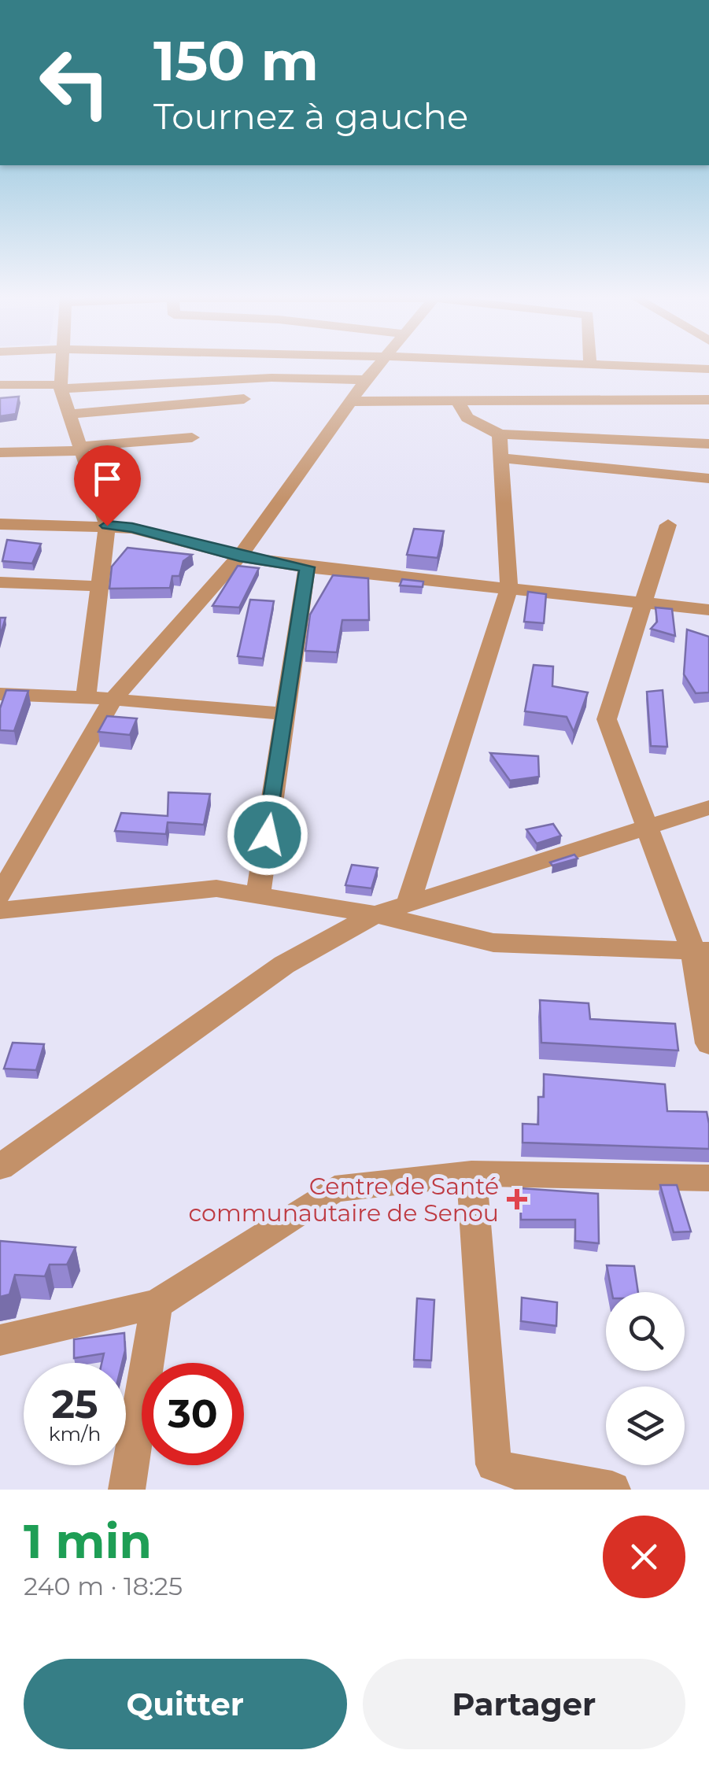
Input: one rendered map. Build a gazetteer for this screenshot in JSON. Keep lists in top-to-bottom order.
{
  "places": {
    "health": ["Centre de Santé communautaire de Senou"]
  },
  "page": {
    "turn": ["150 m", "Tournez à gauche"],
    "speed": "25 km/h",
    "limit": "30",
    "heading": ["1 min", "240 m · 18:25"],
    "buttons": ["Quitter", "Partager"]
  }
}
